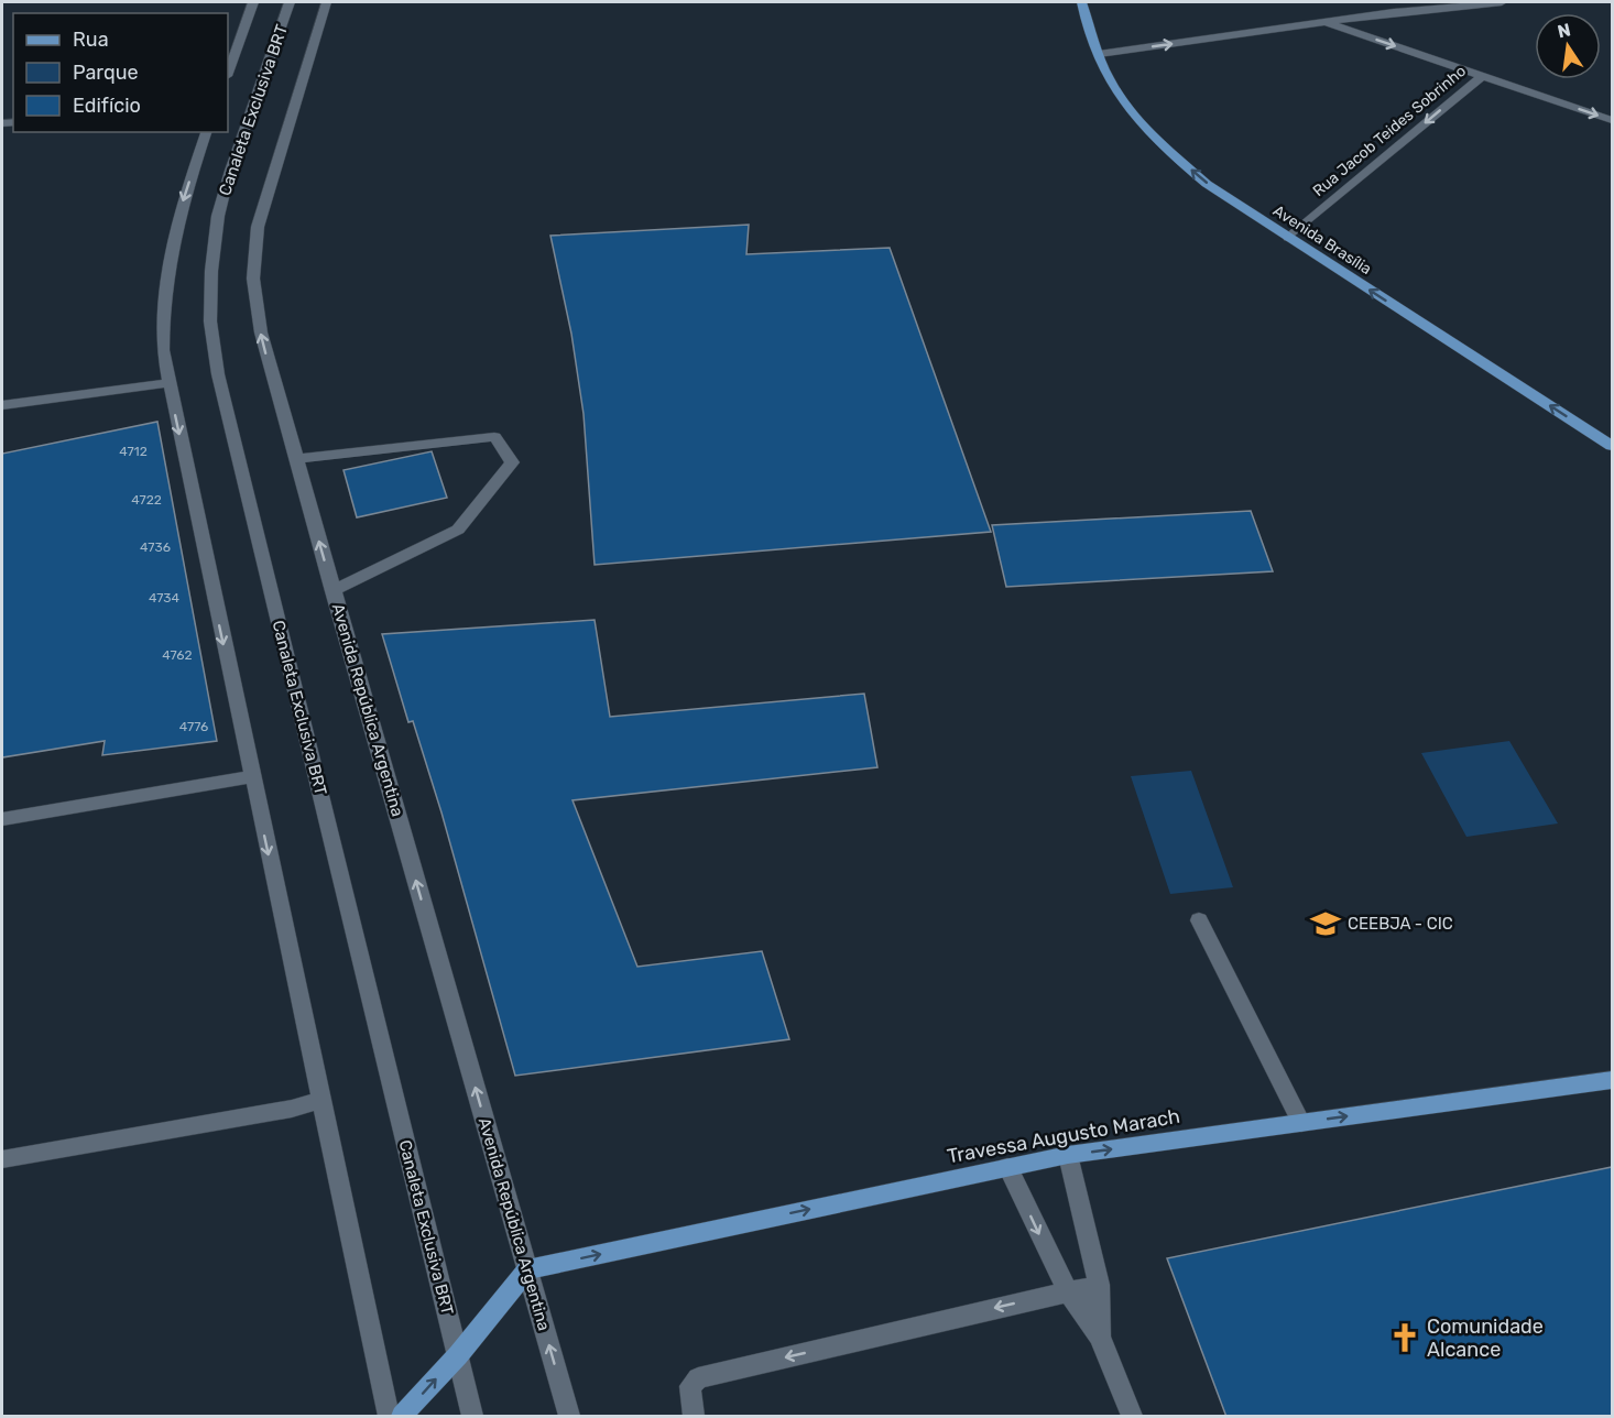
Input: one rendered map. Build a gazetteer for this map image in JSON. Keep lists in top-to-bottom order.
{
  "streets": {
    "main road": ["Avenida Brasília", "Travessa Augusto Marach"],
    "street": ["Canaleta Exclusiva BRT", "Rua Jacob Teides Sobrinho", "Avenida República Argentina"]
  },
  "crossings": [
    ["Rua Jacob Teides Sobrinho", "Avenida Brasília"],
    ["Avenida República Argentina", "Travessa Augusto Marach"]
  ],
  "one_way": ["Rua Jacob Teides Sobrinho", "Avenida Brasília", "Travessa Augusto Marach"],
  "places": {
    "school or university": ["CEEBJA - CIC"],
    "church": ["Comunidade Alcance"]
  },
  "house_numbers": [
    "4712",
    "4722",
    "4736",
    "4734",
    "4762",
    "4776"
  ],
  "legend": ["Rua", "Parque", "Edifício"],
  "north": "top"
}
